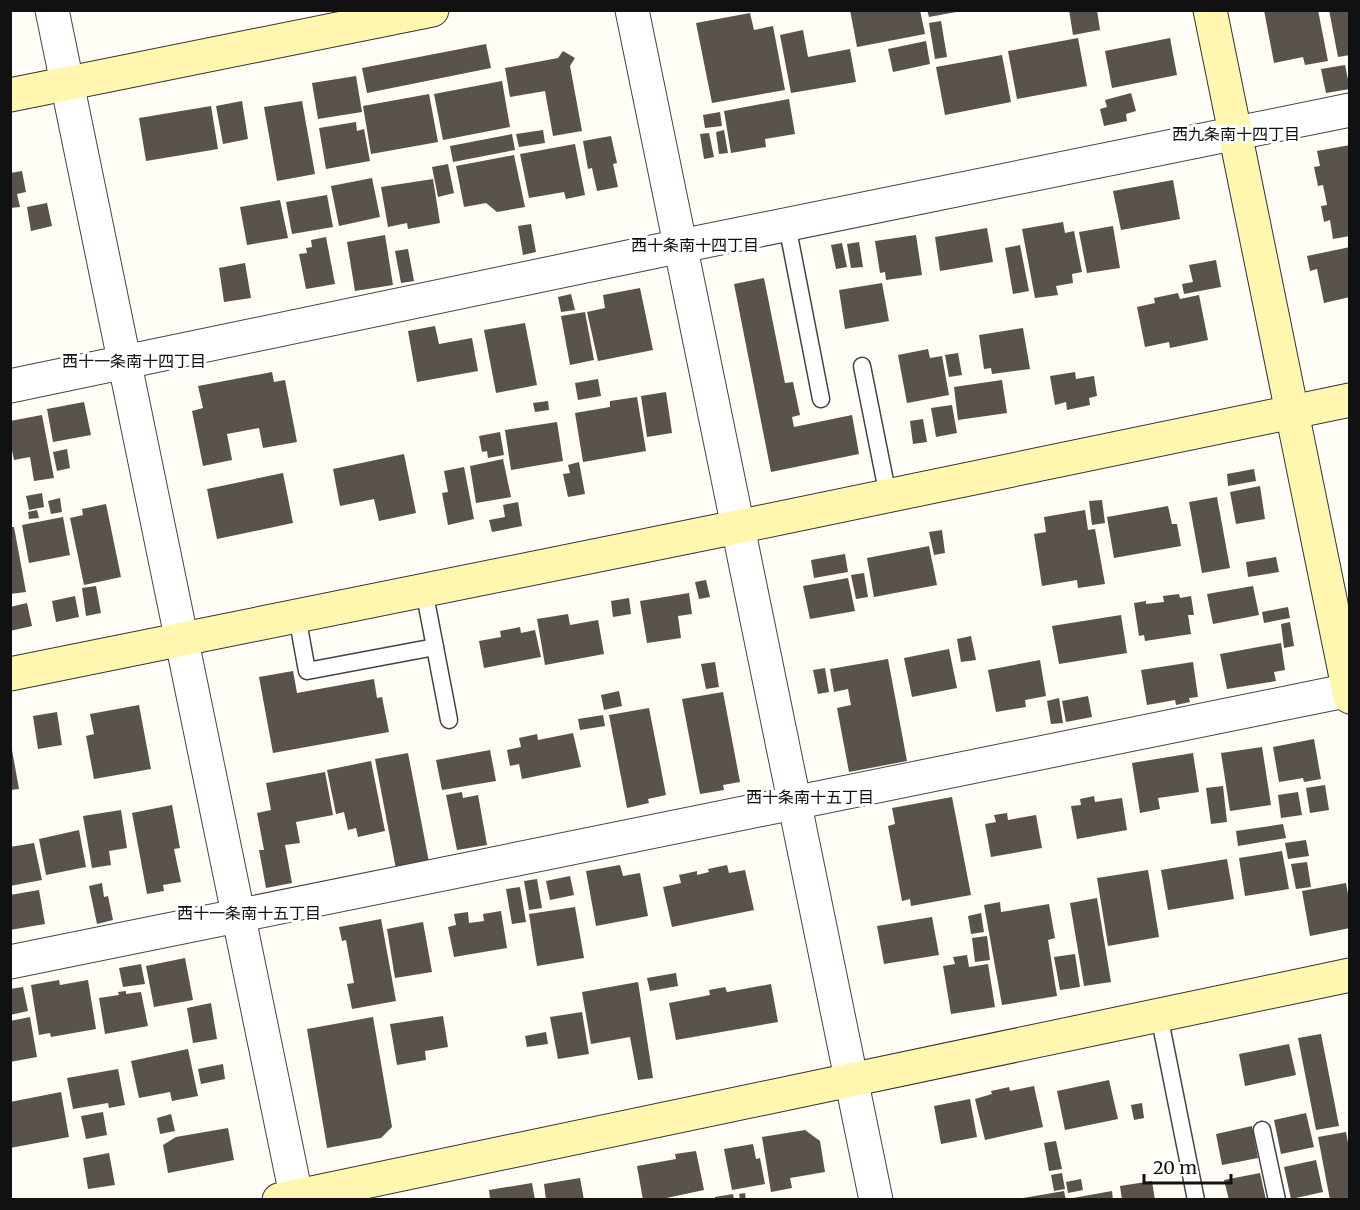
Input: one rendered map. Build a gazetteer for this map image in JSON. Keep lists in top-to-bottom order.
{
  "districts": [
    "西九条南十四丁目",
    "西十条南十四丁目",
    "西十一条南十四丁目",
    "西十条南十五丁目",
    "西十一条南十五丁目"
  ],
  "scale_bar": "20 m"
}
